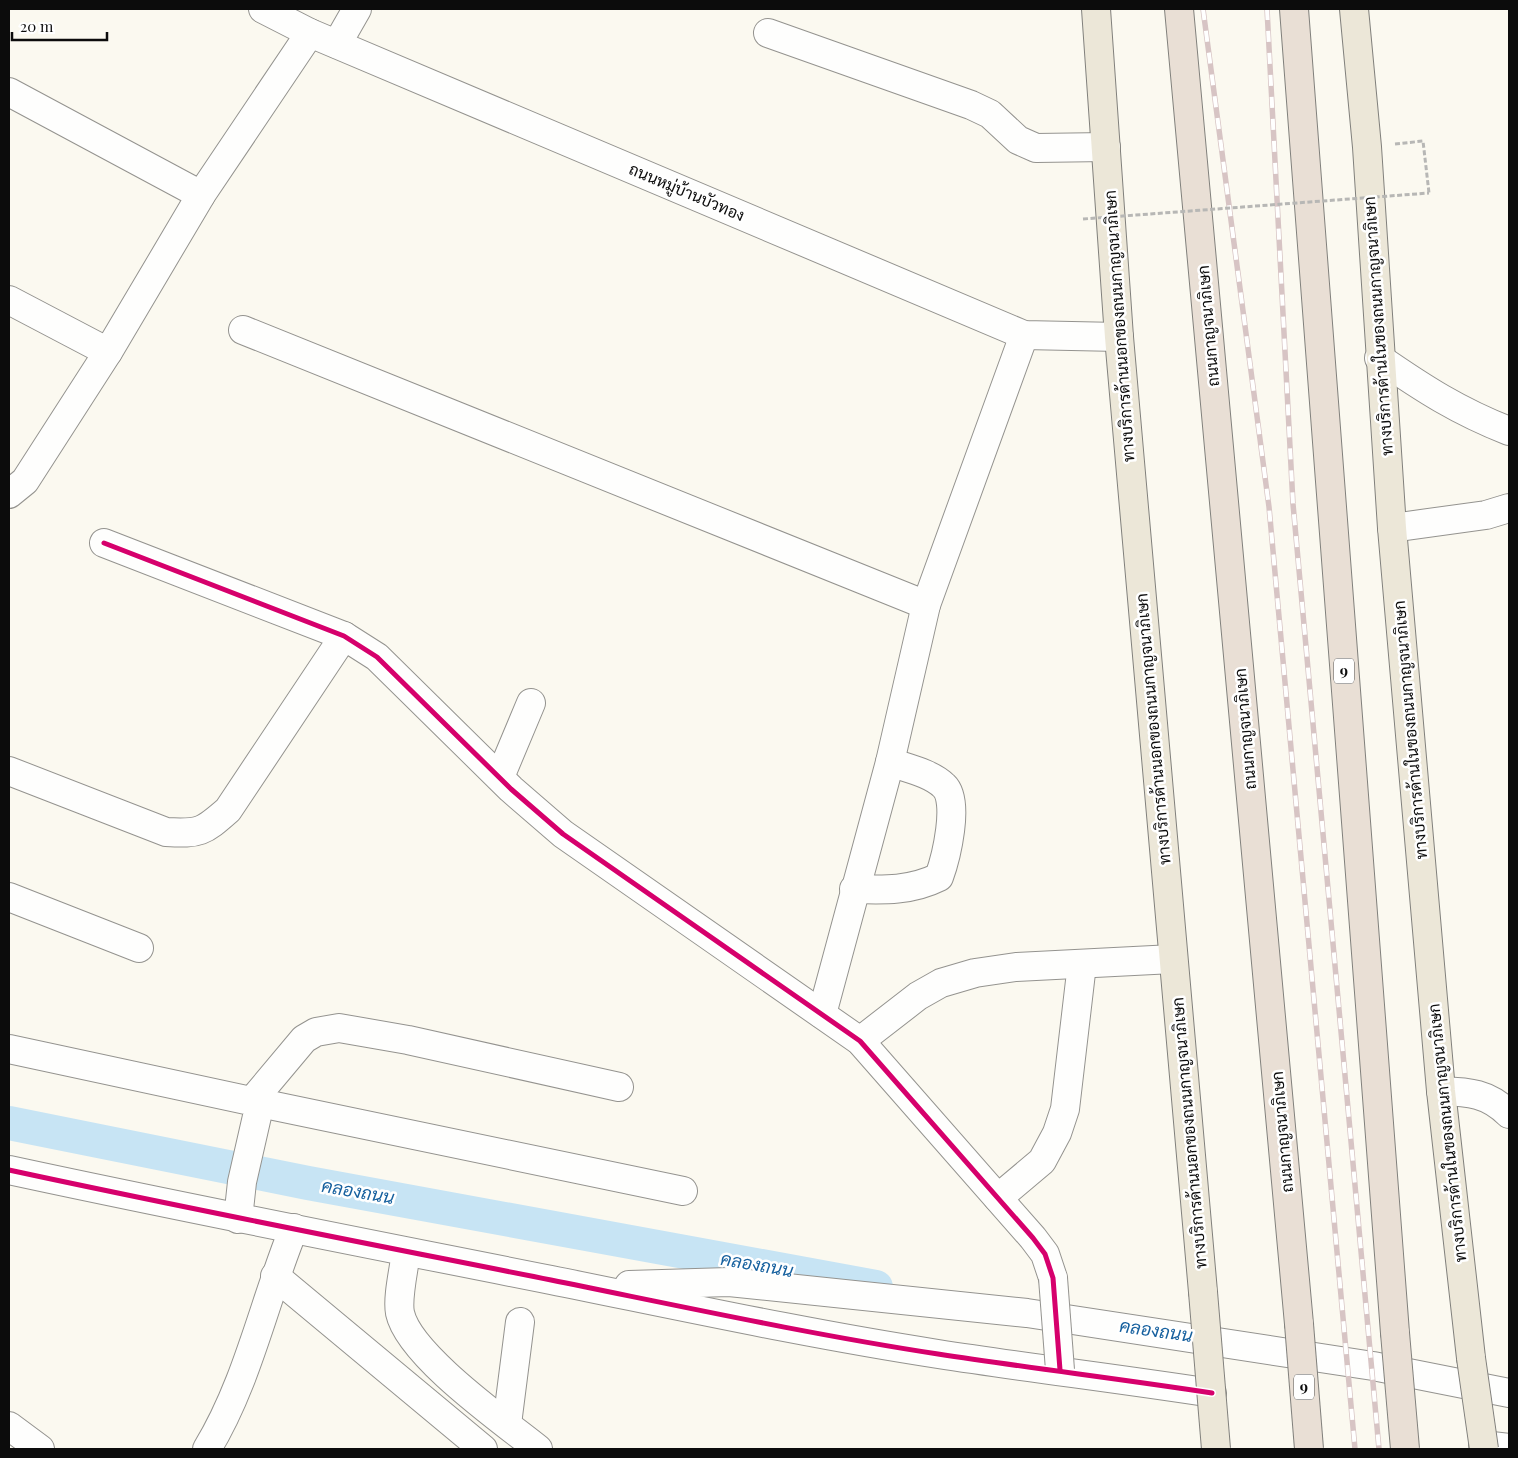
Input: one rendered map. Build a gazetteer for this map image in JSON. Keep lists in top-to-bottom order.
{
  "streets": {
    "highway": ["ถนนกาญจนาภิเษก", "9"],
    "main road": ["ทางบริการด้านนอกของถนนกาญจนาภิเษก", "ทางบริการด้านในของถนนกาญจนาภิเษก"],
    "street": ["ถนนหมู่บ้านบัวทอง"]
  },
  "crossings": [
    ["ถนนหมู่บ้านบัวทอง", "ทางบริการด้านนอกของถนนกาญจนาภิเษก"]
  ],
  "water": ["คลองถนน"],
  "scale_bar": "20 m"
}
